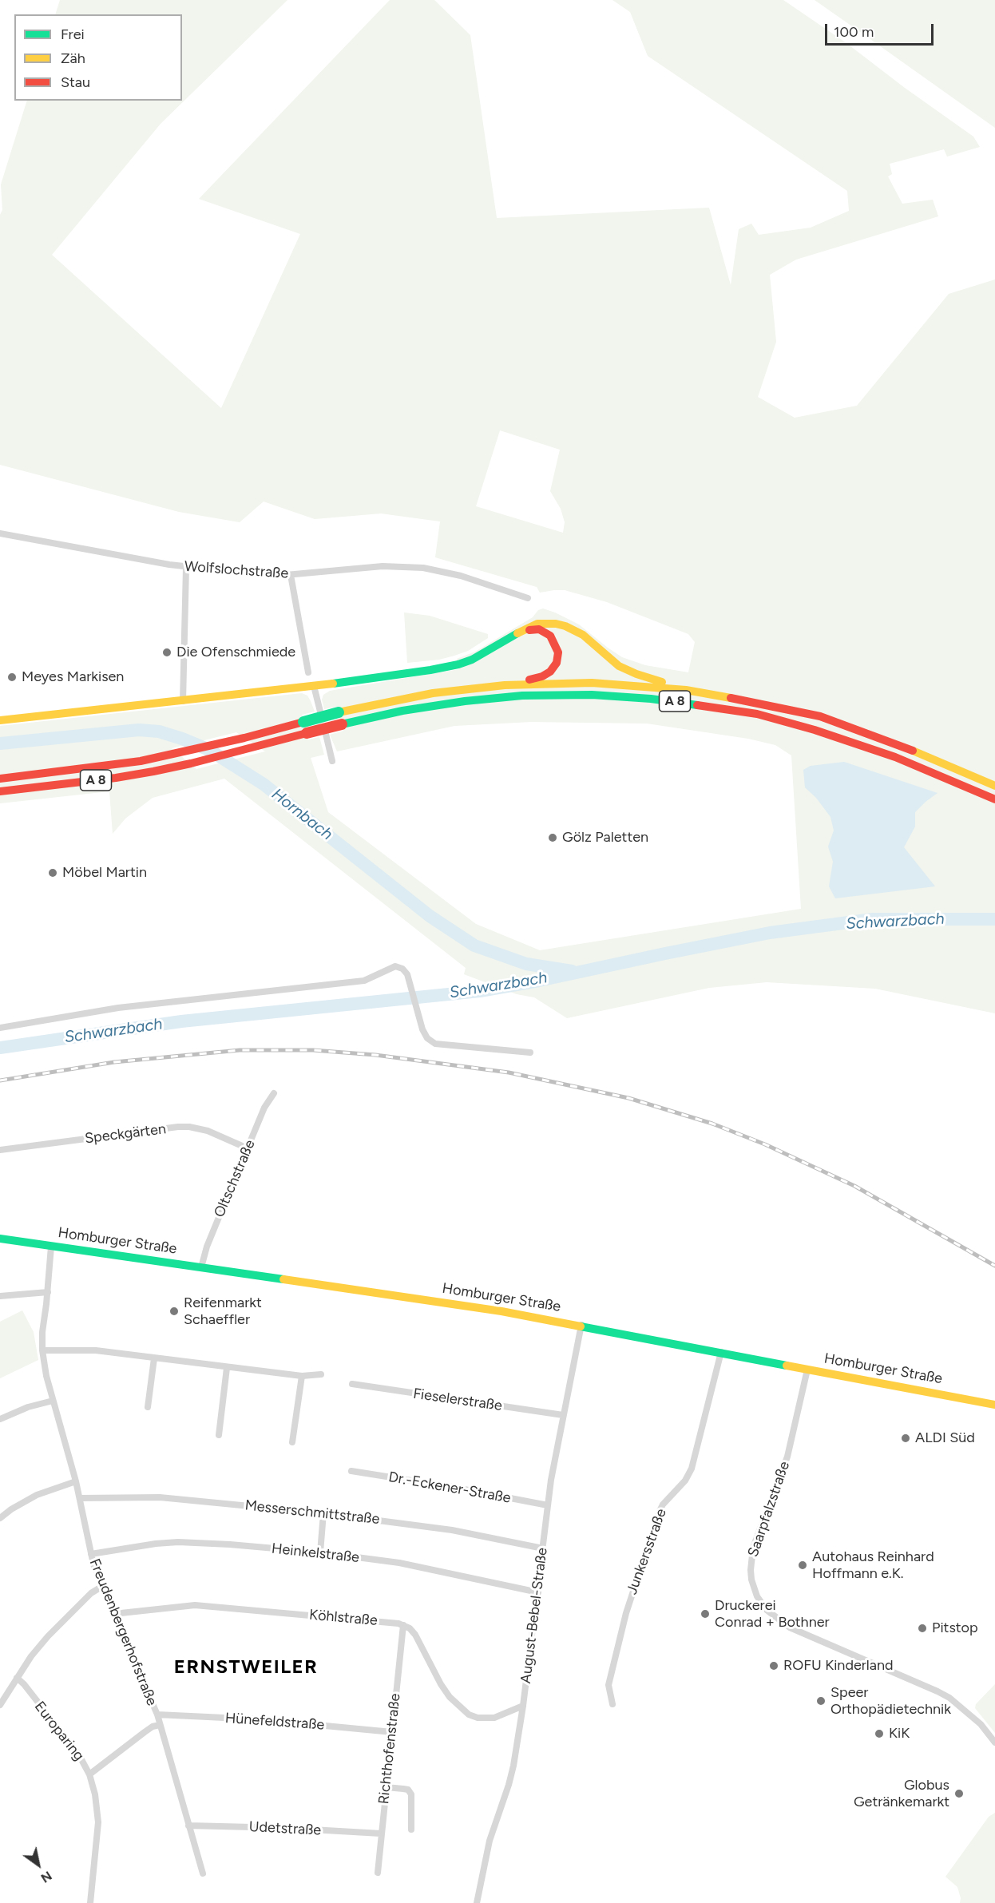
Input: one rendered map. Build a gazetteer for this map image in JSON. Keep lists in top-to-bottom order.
{
  "streets": {
    "main road": ["A 8", "Homburger Straße"],
    "street": [
      "Wolfslochstraße",
      "Speckgärten",
      "Oltschstraße",
      "Fieselerstraße",
      "Dr.-Eckener-Straße",
      "Saarpfalzstraße",
      "Messerschmittstraße",
      "Junkersstraße",
      "Heinkelstraße",
      "August-Bebel-Straße",
      "Köhlstraße",
      "Freudenbergerhofstraße",
      "Hünefeldstraße",
      "Europaring",
      "Richthofenstraße",
      "Udetstraße"
    ]
  },
  "crossings": [
    ["Speckgärten", "Oltschstraße"],
    ["Oltschstraße", "Homburger Straße"],
    ["Homburger Straße", "Saarpfalzstraße"],
    ["Homburger Straße", "Junkersstraße"],
    ["Homburger Straße", "August-Bebel-Straße"],
    ["Homburger Straße", "Freudenbergerhofstraße"],
    ["Fieselerstraße", "August-Bebel-Straße"],
    ["Dr.-Eckener-Straße", "August-Bebel-Straße"],
    ["Messerschmittstraße", "August-Bebel-Straße"],
    ["Messerschmittstraße", "Freudenbergerhofstraße"],
    ["Heinkelstraße", "August-Bebel-Straße"],
    ["Heinkelstraße", "Freudenbergerhofstraße"],
    ["Köhlstraße", "Freudenbergerhofstraße"],
    ["Köhlstraße", "Richthofenstraße"],
    ["Freudenbergerhofstraße", "Hünefeldstraße"],
    ["Freudenbergerhofstraße", "Udetstraße"],
    ["Hünefeldstraße", "Richthofenstraße"],
    ["Richthofenstraße", "Udetstraße"]
  ],
  "districts": ["ERNSTWEILER"],
  "water": ["Hornbach", "Schwarzbach"],
  "places": [
    "Die Ofenschmiede",
    "Meyes Markisen",
    "Gölz Paletten",
    "Möbel Martin",
    "Reifenmarkt Schaeffler",
    "ALDI Süd",
    "Autohaus Reinhard Hoffmann e.K.",
    "Druckerei Conrad + Bothner",
    "Pitstop",
    "ROFU Kinderland",
    "Speer Orthopädietechnik",
    "KiK",
    "Globus Getränkemarkt"
  ],
  "legend": ["Frei", "Zäh", "Stau"],
  "scale_bar": "100 m",
  "north": "bottom right"
}
